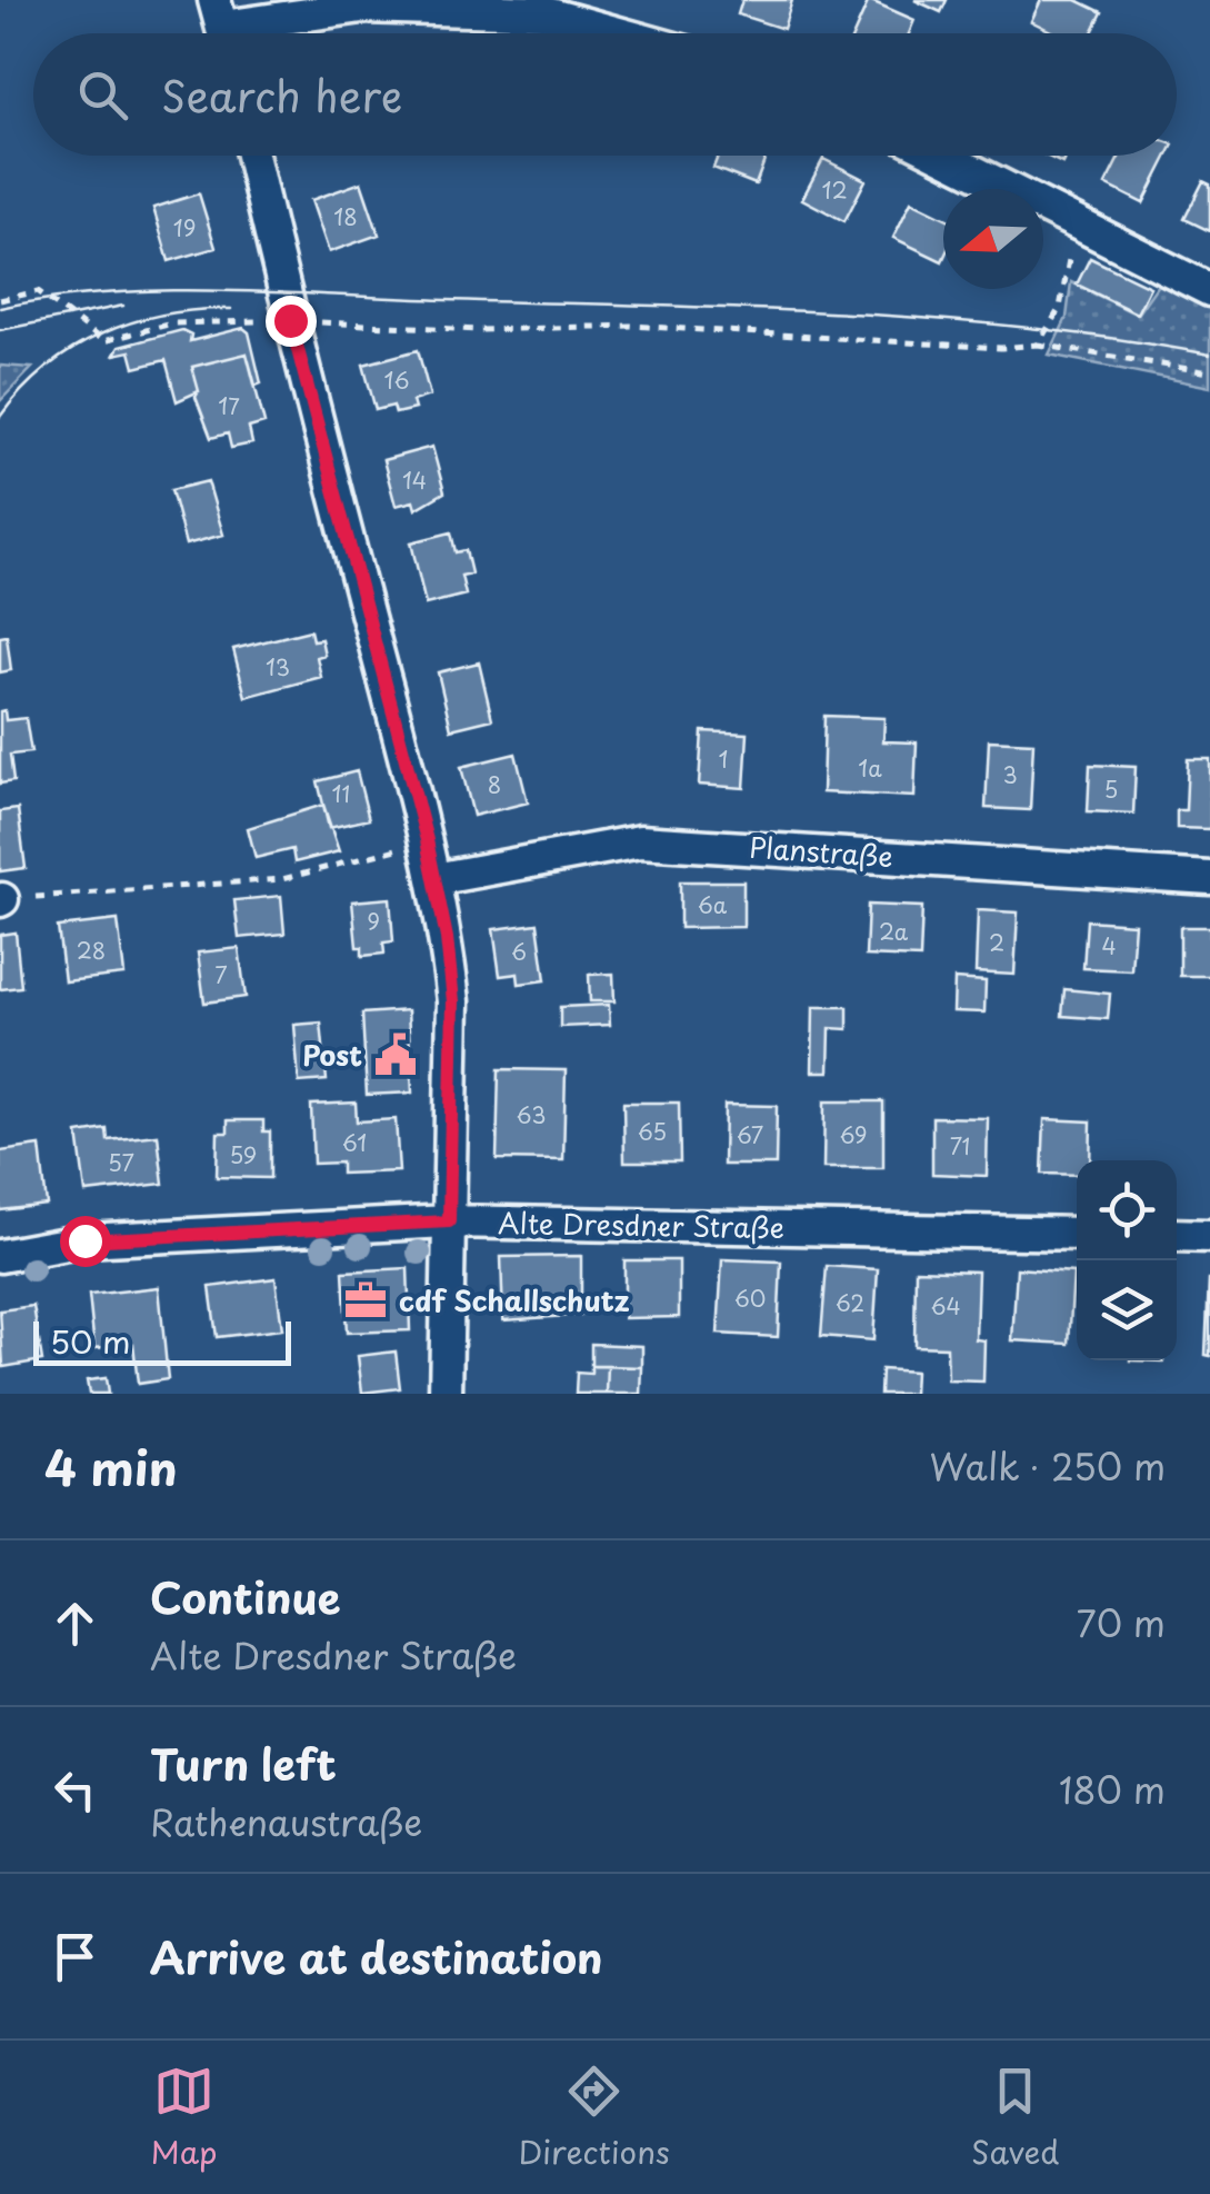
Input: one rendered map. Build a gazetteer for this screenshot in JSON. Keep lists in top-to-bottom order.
{
  "streets": {
    "street": ["Planstraße", "Alte Dresdner Straße"]
  },
  "places": {
    "public building": ["Post"],
    "office": ["cdf Schallschutz"]
  },
  "house_numbers": [
    "12",
    "18",
    "19",
    "16",
    "17",
    "14",
    "13",
    "1",
    "1a",
    "3",
    "8",
    "5",
    "11",
    "6a",
    "9",
    "2a",
    "2",
    "4",
    "28",
    "6",
    "7",
    "63",
    "65",
    "67",
    "69",
    "61",
    "71",
    "59",
    "57",
    "60",
    "62",
    "64"
  ],
  "scale_bar": "50 m",
  "north": "left",
  "page": {
    "search": "Search here",
    "scale": "50 m",
    "heading": ["4 min", "Walk · 250 m"],
    "list": [
      ["Continue", "Alte Dresdner Straße", "70 m"],
      ["Turn left", "Rathenaustraße", "180 m"],
      "Arrive at destination"
    ],
    "nav": ["Map", "Directions", "Saved"]
  }
}
